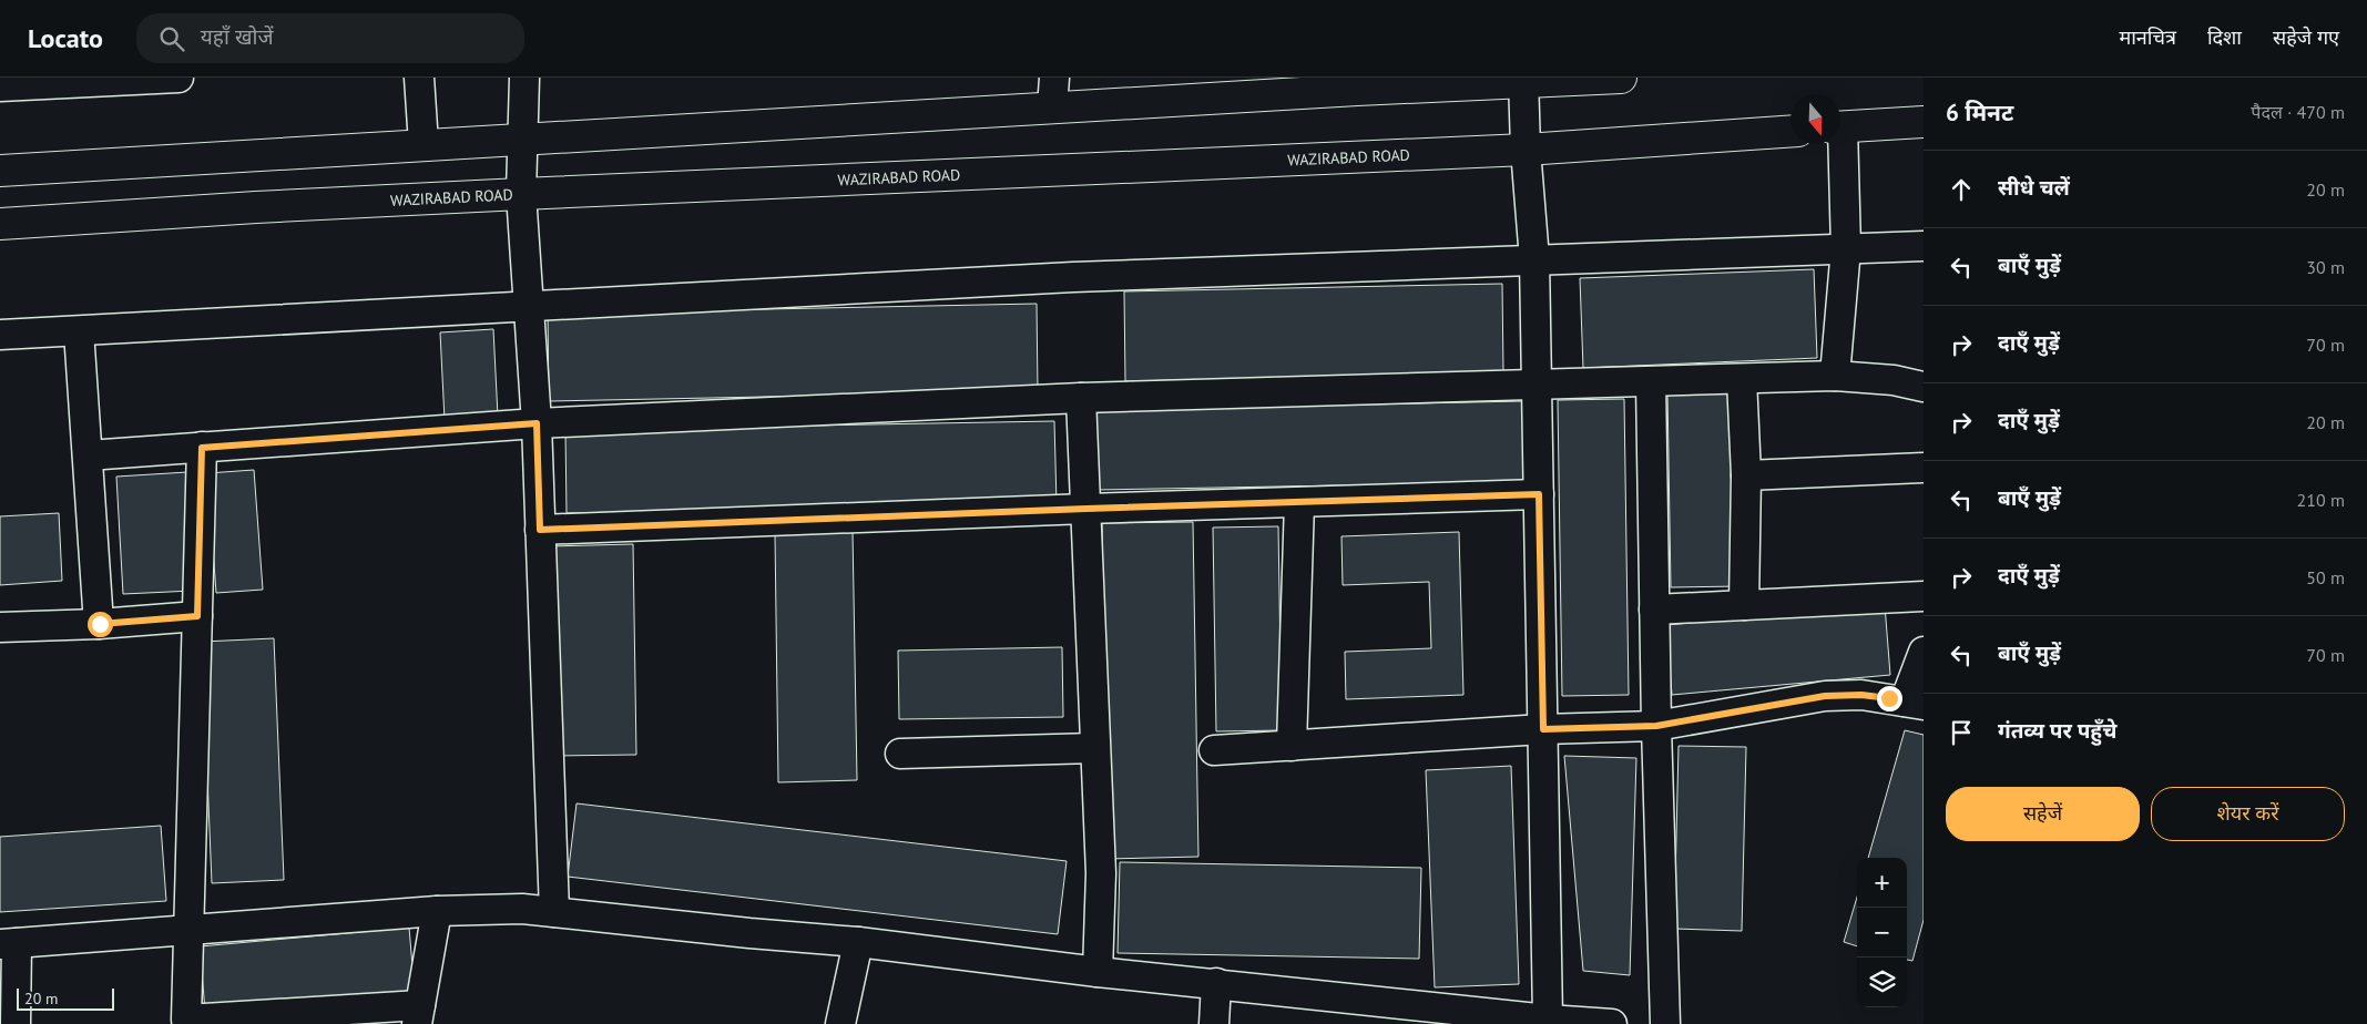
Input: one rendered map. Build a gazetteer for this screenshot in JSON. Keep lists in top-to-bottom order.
{
  "streets": {
    "highway": ["WAZIRABAD ROAD"]
  },
  "scale_bar": "20 m",
  "north": "bottom",
  "page": {
    "header": "Locato",
    "search": "यहाँ खोजें",
    "nav": ["मानचित्र", "दिशा", "सहेजे गए"],
    "heading": ["6 मिनट", "पैदल · 470 m"],
    "list": [
      ["सीधे चलें", "20 m"],
      ["बाएँ मुड़ें", "30 m"],
      ["दाएँ मुड़ें", "70 m"],
      ["दाएँ मुड़ें", "20 m"],
      ["बाएँ मुड़ें", "210 m"],
      ["दाएँ मुड़ें", "50 m"],
      ["बाएँ मुड़ें", "70 m"],
      "गंतव्य पर पहुँचे"
    ],
    "buttons": ["सहेजें", "शेयर करें"],
    "map_buttons": ["+", "−"],
    "scale": "20 m"
  }
}
